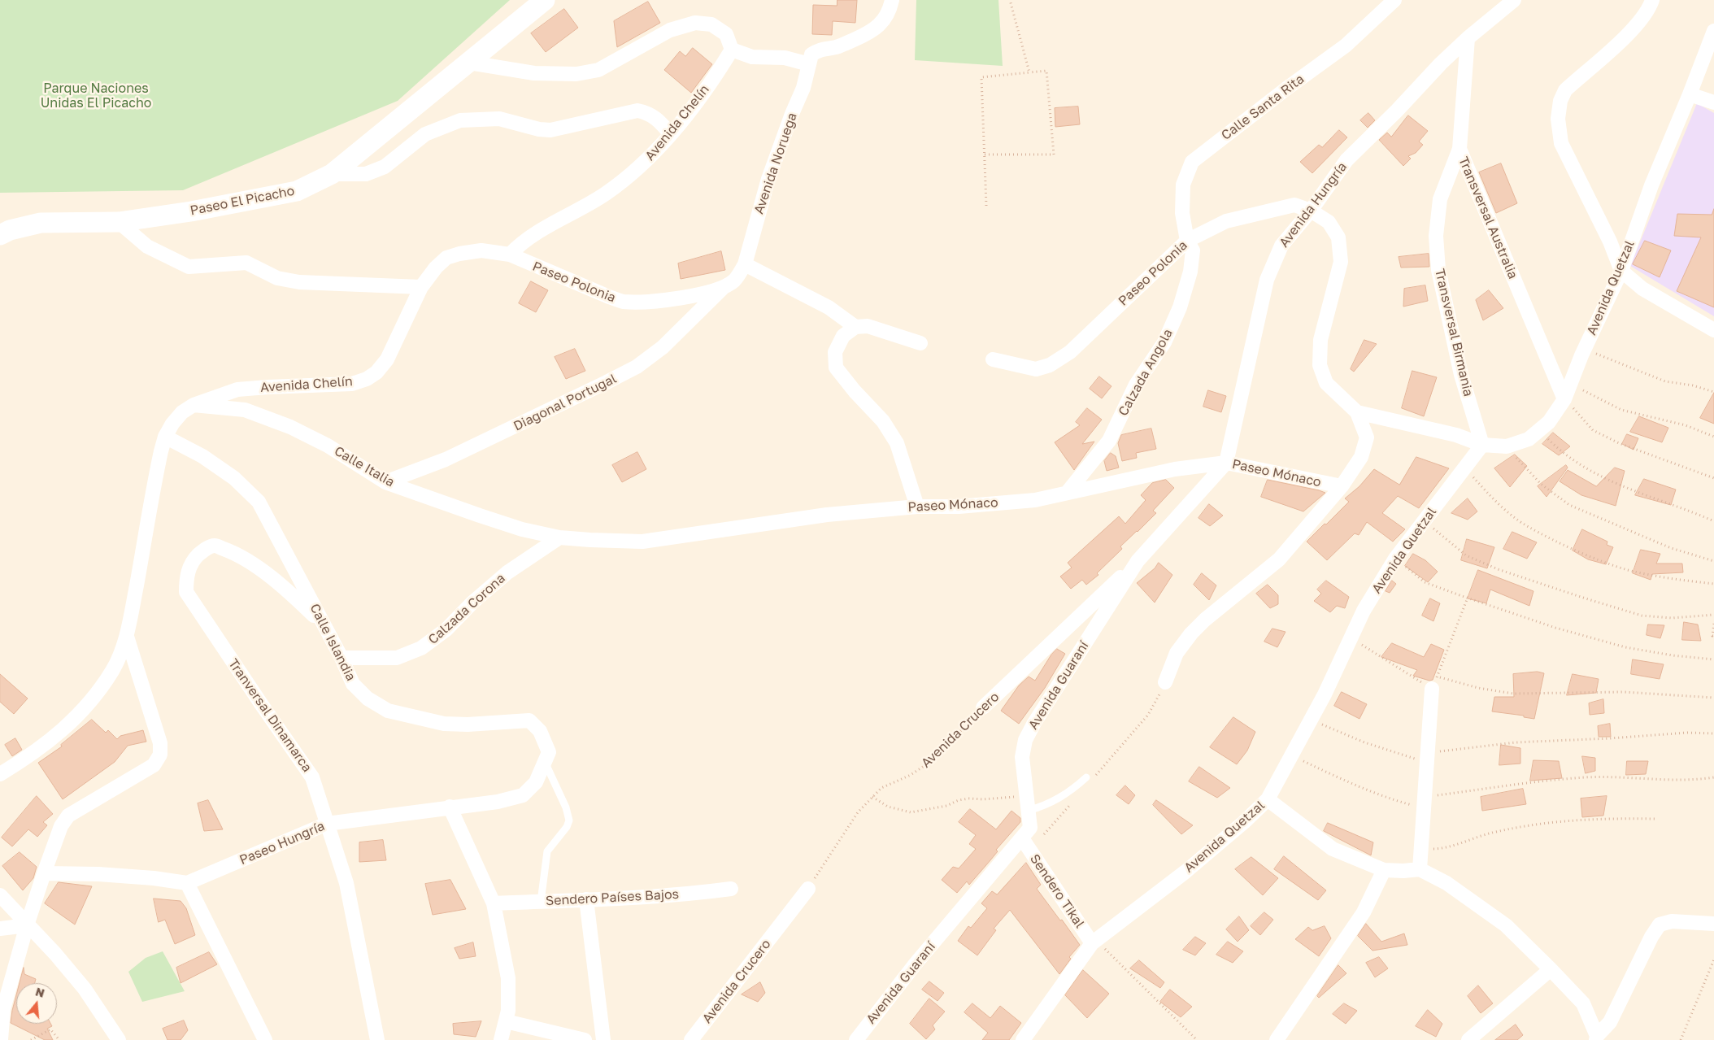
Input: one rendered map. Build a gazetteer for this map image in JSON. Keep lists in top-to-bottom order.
{
  "streets": {
    "street": [
      "Calle Santa Rita",
      "Avenida Chelín",
      "Avenida Noruega",
      "Paseo El Picacho",
      "Avenida Hungría",
      "Transversal Australia",
      "Paseo Polonia",
      "Avenida Quetzal",
      "Transversal Birmania",
      "Calzada Angola",
      "Diagonal Portugal",
      "Calle Italia",
      "Paseo Mónaco",
      "Calzada Corona",
      "Calle Islandia",
      "Avenida Guaraní",
      "Tranversal Dinamarca",
      "Avenida Crucero",
      "Paseo Hungría",
      "Sendero Tikal",
      "Sendero Países Bajos"
    ]
  },
  "crossings": [
    ["Calle Santa Rita", "Paseo Polonia"],
    ["Calle Santa Rita", "Calzada Angola"],
    ["Avenida Chelín", "Paseo Polonia"],
    ["Avenida Chelín", "Calle Italia"],
    ["Avenida Chelín", "Calle Islandia"],
    ["Avenida Noruega", "Paseo Polonia"],
    ["Avenida Hungría", "Transversal Australia"],
    ["Avenida Hungría", "Paseo Polonia"],
    ["Avenida Hungría", "Paseo Mónaco"],
    ["Avenida Hungría", "Avenida Guaraní"],
    ["Transversal Australia", "Avenida Quetzal"],
    ["Transversal Australia", "Transversal Birmania"],
    ["Paseo Polonia", "Calzada Angola"],
    ["Paseo Polonia", "Diagonal Portugal"],
    ["Avenida Quetzal", "Transversal Birmania"],
    ["Avenida Quetzal", "Sendero Tikal"],
    ["Calzada Angola", "Paseo Mónaco"],
    ["Diagonal Portugal", "Calle Italia"],
    ["Calle Italia", "Paseo Mónaco"],
    ["Calle Italia", "Calzada Corona"],
    ["Paseo Mónaco", "Calzada Corona"],
    ["Paseo Mónaco", "Avenida Guaraní"],
    ["Calzada Corona", "Calle Islandia"],
    ["Calle Islandia", "Tranversal Dinamarca"],
    ["Calle Islandia", "Paseo Hungría"],
    ["Avenida Guaraní", "Avenida Crucero"],
    ["Avenida Guaraní", "Sendero Tikal"],
    ["Tranversal Dinamarca", "Paseo Hungría"]
  ],
  "parks": ["Parque Naciones Unidas El Picacho"],
  "north": "top"
}
